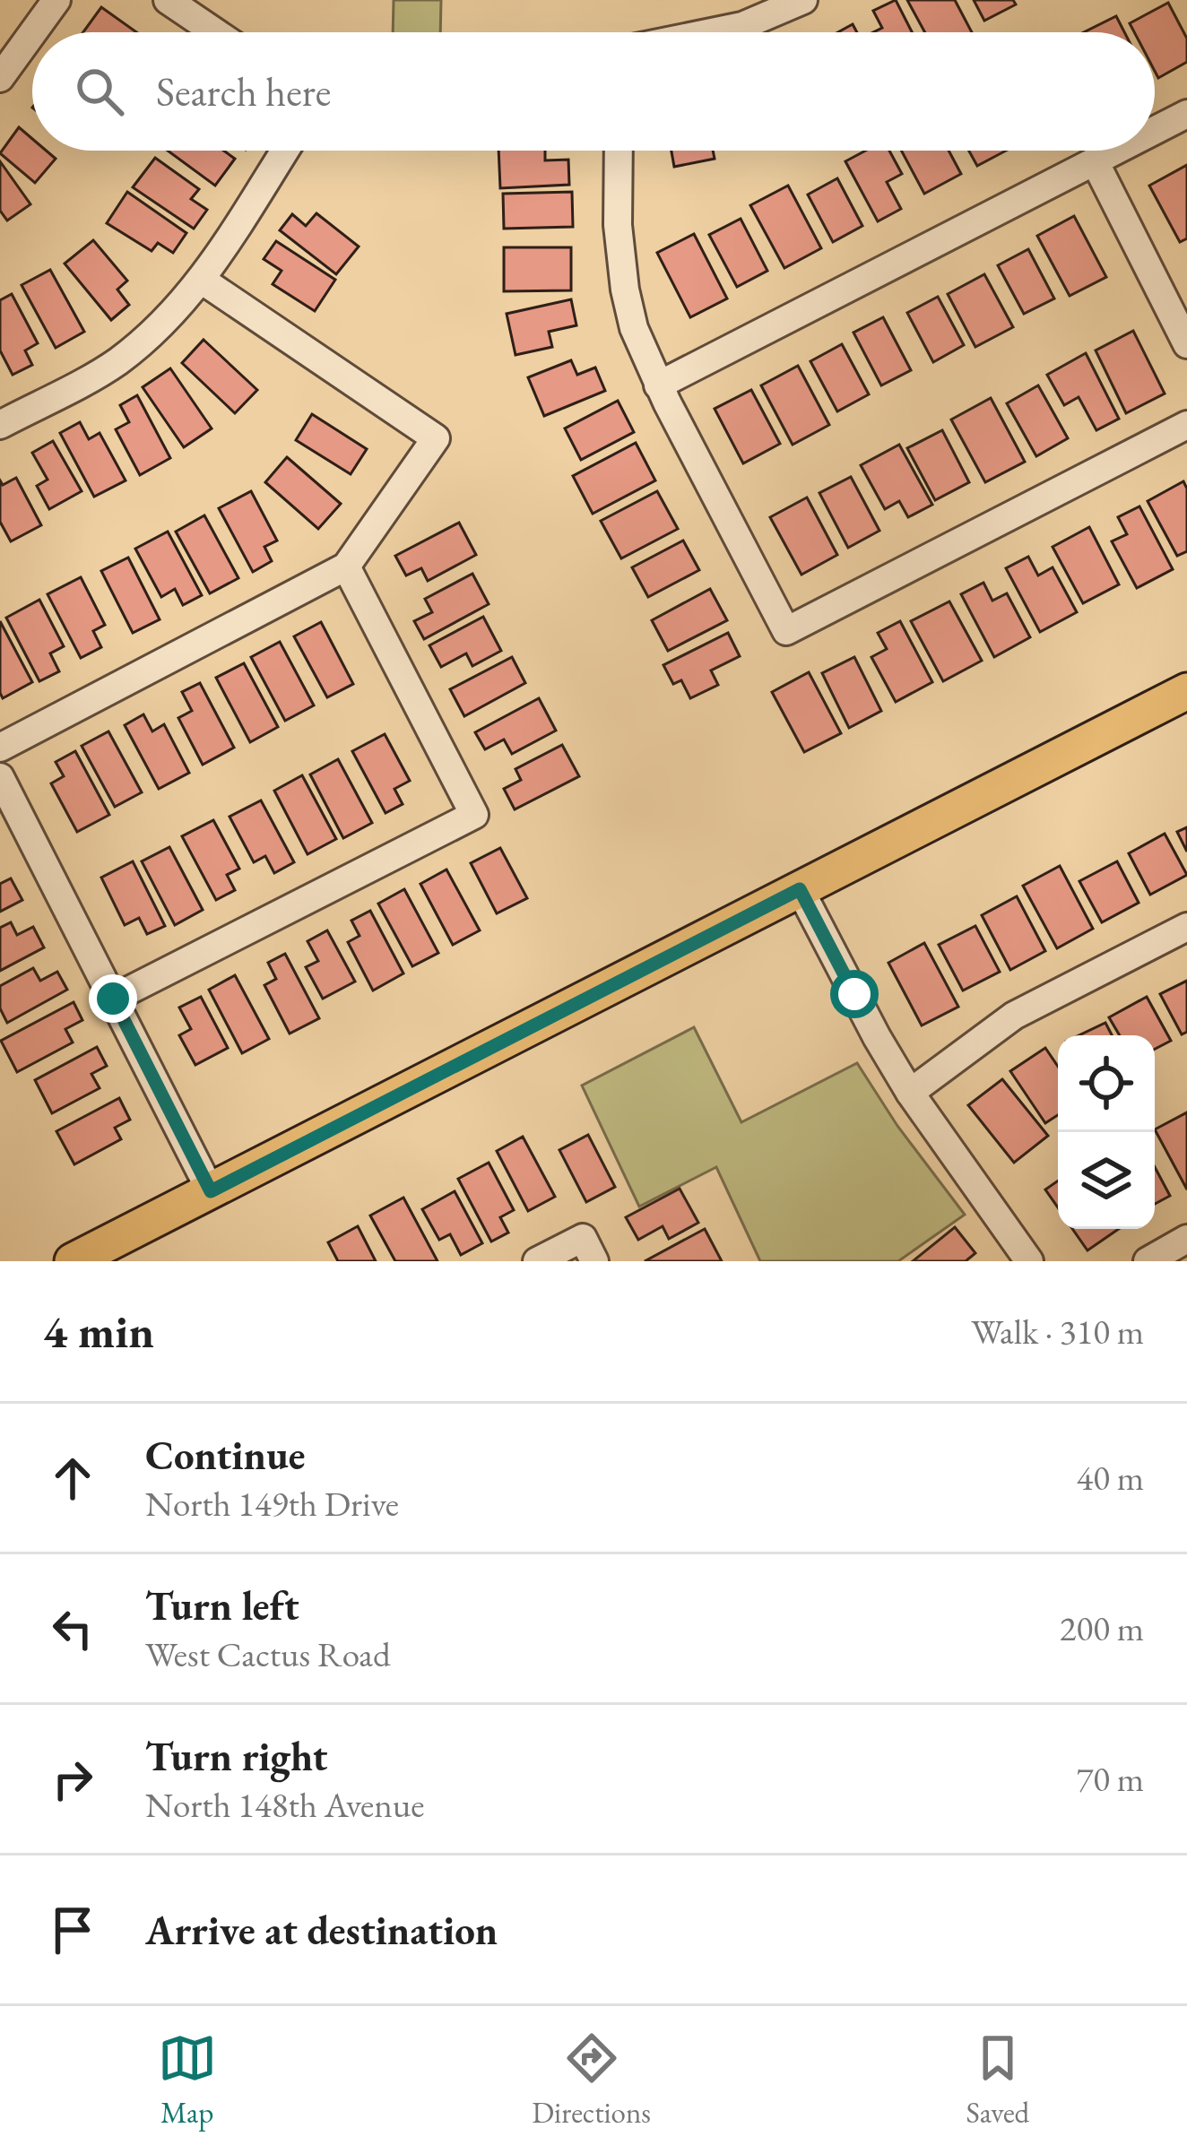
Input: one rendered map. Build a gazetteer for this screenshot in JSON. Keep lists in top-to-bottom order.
{
  "page": {
    "search": "Search here",
    "heading": ["4 min", "Walk · 310 m"],
    "list": [
      ["Continue", "North 149th Drive", "40 m"],
      ["Turn left", "West Cactus Road", "200 m"],
      ["Turn right", "North 148th Avenue", "70 m"],
      "Arrive at destination"
    ],
    "nav": ["Map", "Directions", "Saved"]
  }
}
